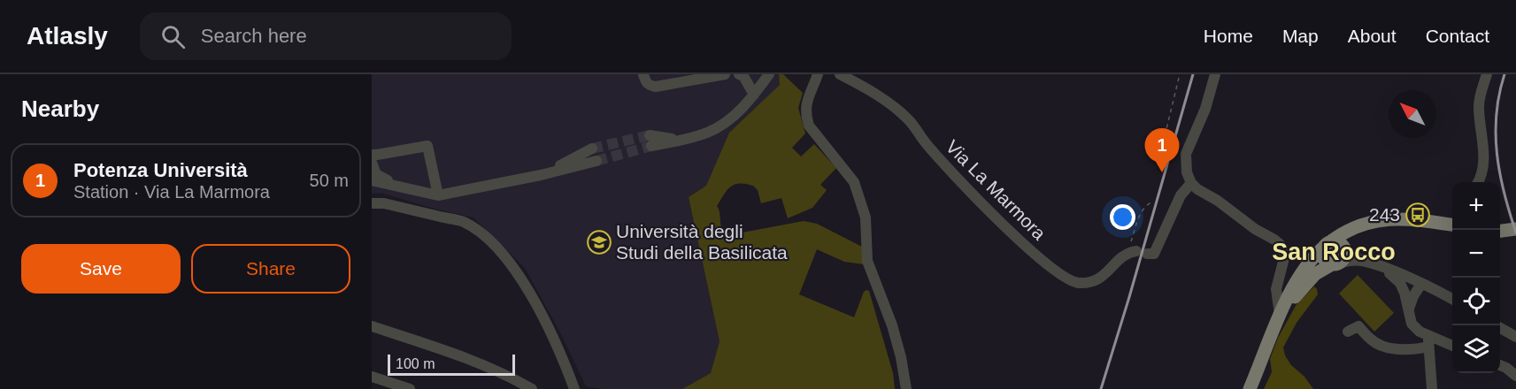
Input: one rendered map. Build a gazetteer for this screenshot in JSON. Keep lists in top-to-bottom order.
{
  "streets": {
    "street": ["Via La Marmora"]
  },
  "districts": ["San Rocco"],
  "places": {
    "bus stop": ["243"],
    "school or university": ["Università degli Studi della Basilicata"]
  },
  "scale_bar": "100 m",
  "north": "top left",
  "page": {
    "header": "Atlasly",
    "search": "Search here",
    "nav": [
      "Home",
      "Map",
      "About",
      "Contact"
    ],
    "heading": "Nearby",
    "pins": "1",
    "list": [
      {
        "mark": "1",
        "name": "Potenza Università",
        "note": "Station · Via La Marmora",
        "value": "50 m"
      }
    ],
    "map_buttons": ["+", "−"],
    "buttons": ["Save", "Share"],
    "scale": "100 m"
  }
}
